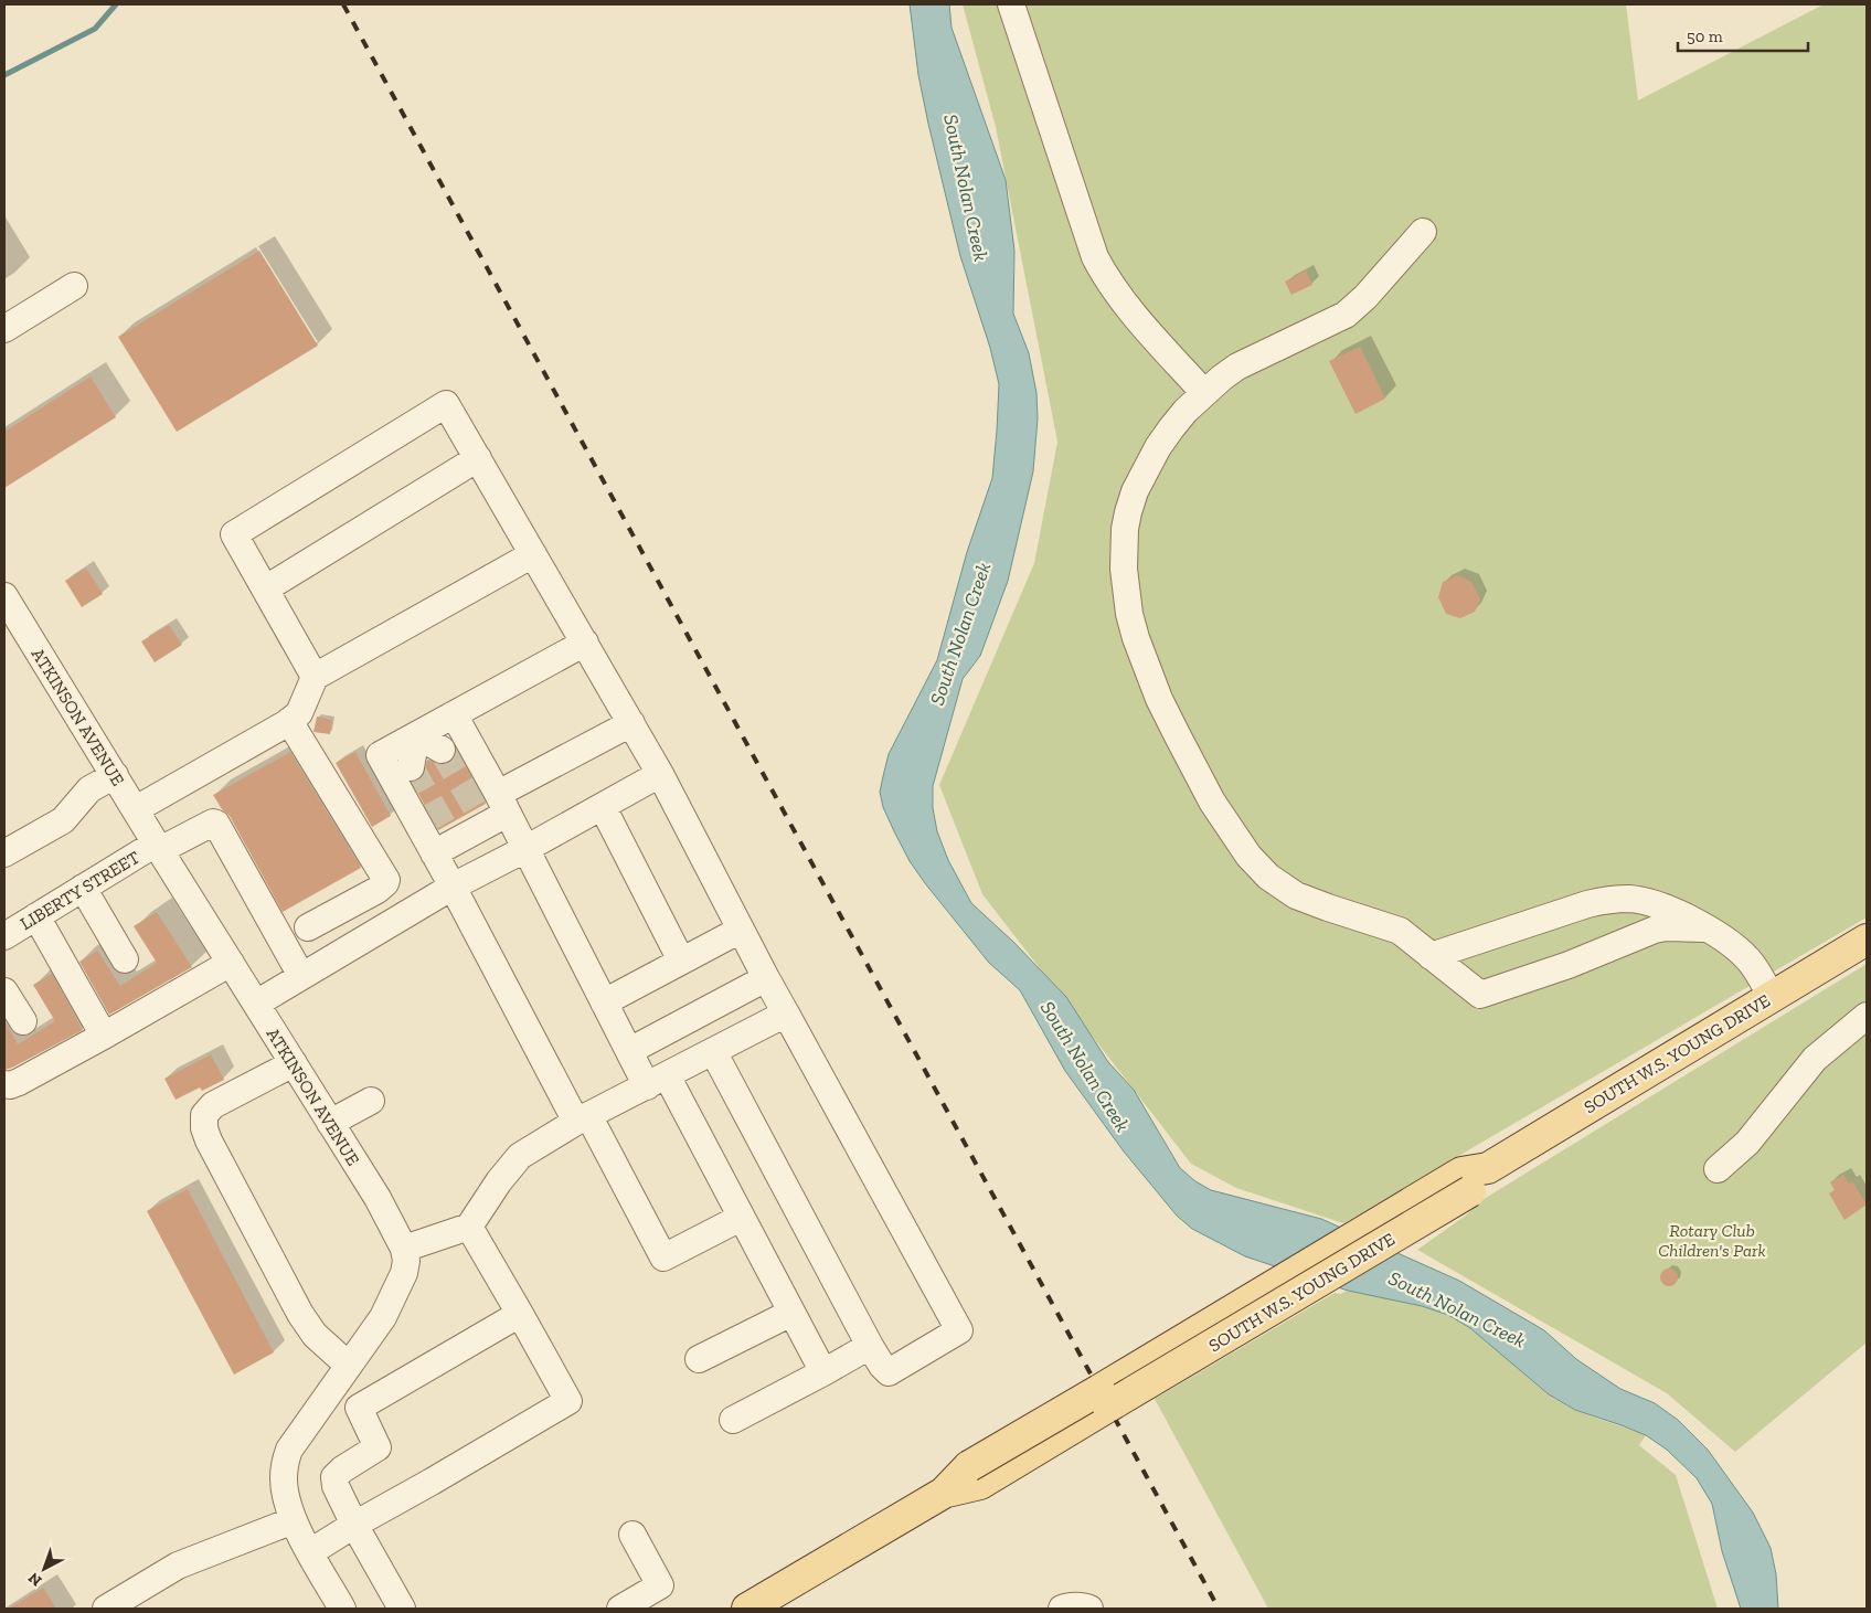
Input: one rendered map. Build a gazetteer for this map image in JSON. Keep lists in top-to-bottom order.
{
  "streets": {
    "main road": ["SOUTH W.S. YOUNG DRIVE"],
    "street": ["ATKINSON AVENUE", "LIBERTY STREET"]
  },
  "crossings": [
    ["ATKINSON AVENUE", "LIBERTY STREET"]
  ],
  "water": ["South Nolan Creek"],
  "parks": ["Rotary Club Children's Park"],
  "scale_bar": "50 m",
  "north": "bottom left"
}
